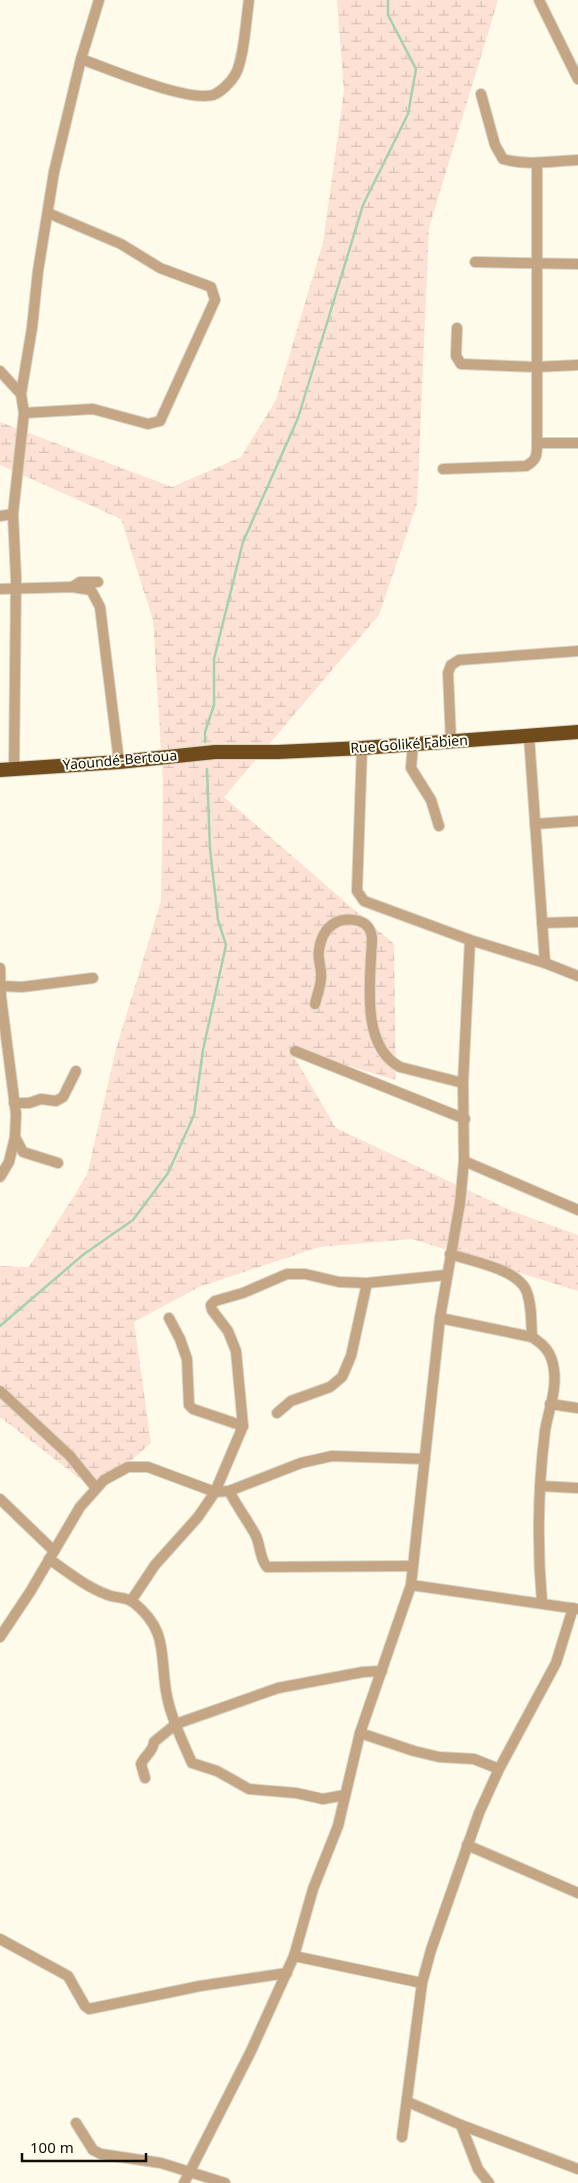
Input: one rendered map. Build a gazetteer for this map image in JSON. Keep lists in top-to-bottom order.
{
  "streets": {
    "highway": ["Rue Goliké Fabien", "Yaoundé-Bertoua"]
  },
  "crossings": [
    ["Rue Goliké Fabien", "Yaoundé-Bertoua"]
  ],
  "scale_bar": "100 m"
}
